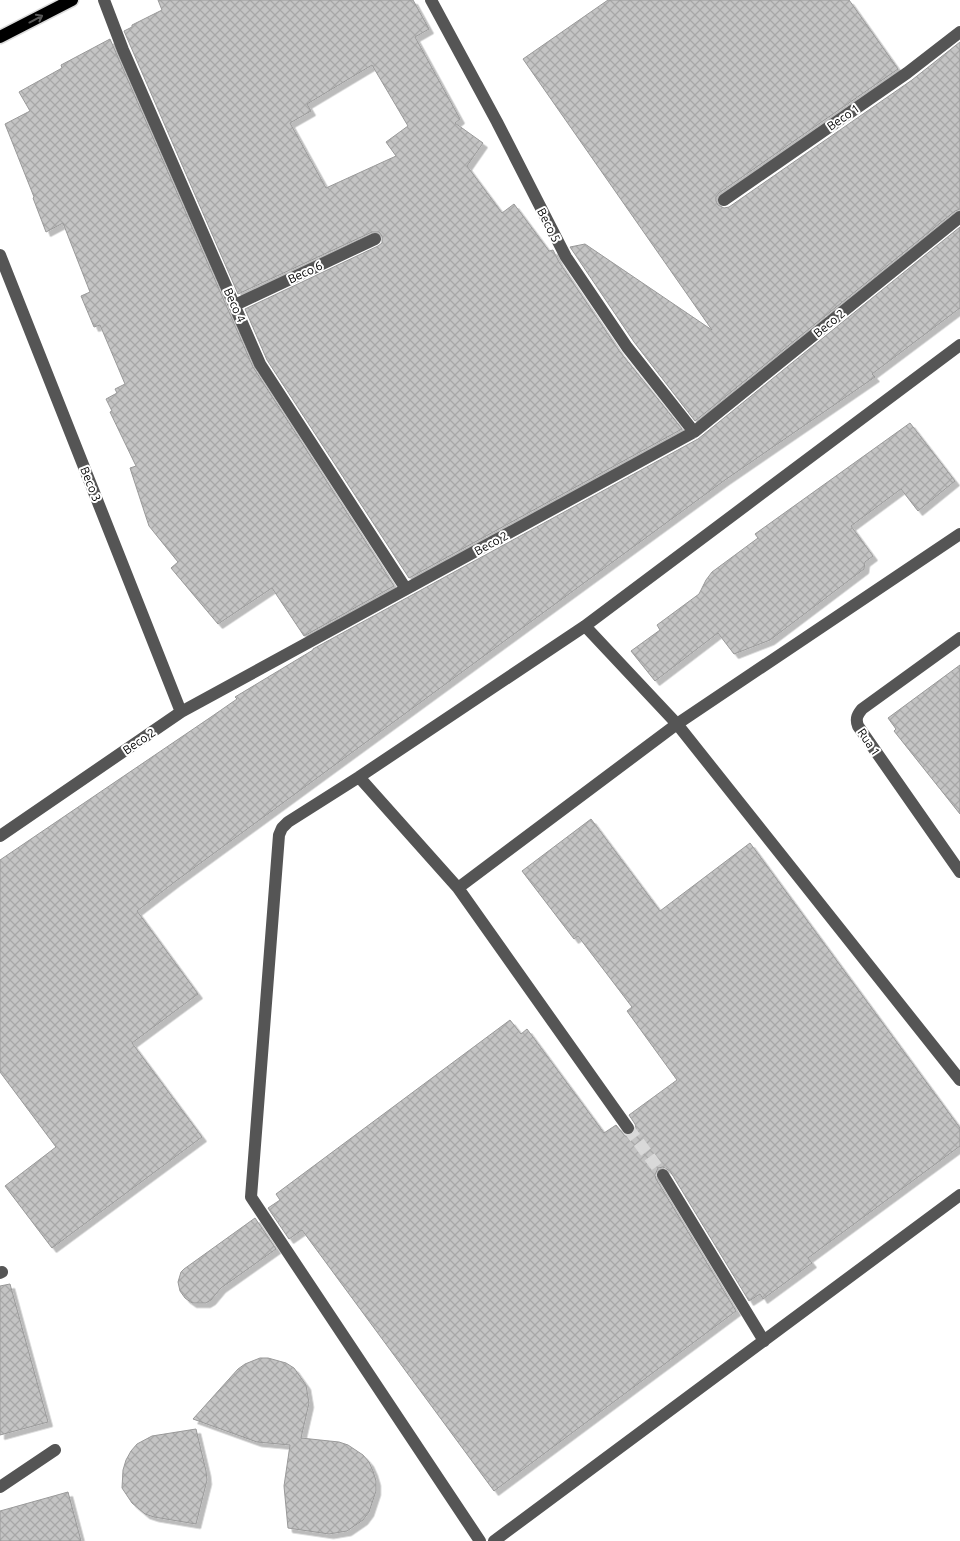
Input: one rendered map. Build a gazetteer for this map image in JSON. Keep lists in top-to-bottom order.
{
  "streets": {
    "lane": [
      "Beco 1",
      "Beco 5",
      "Beco 6",
      "Beco 4",
      "Beco 2",
      "Beco 3",
      "Rua 1"
    ]
  },
  "crossings": [
    ["Beco 5", "Beco 2"],
    ["Beco 6", "Beco 4"],
    ["Beco 4", "Beco 2"],
    ["Beco 2", "Beco 3"]
  ]
}
